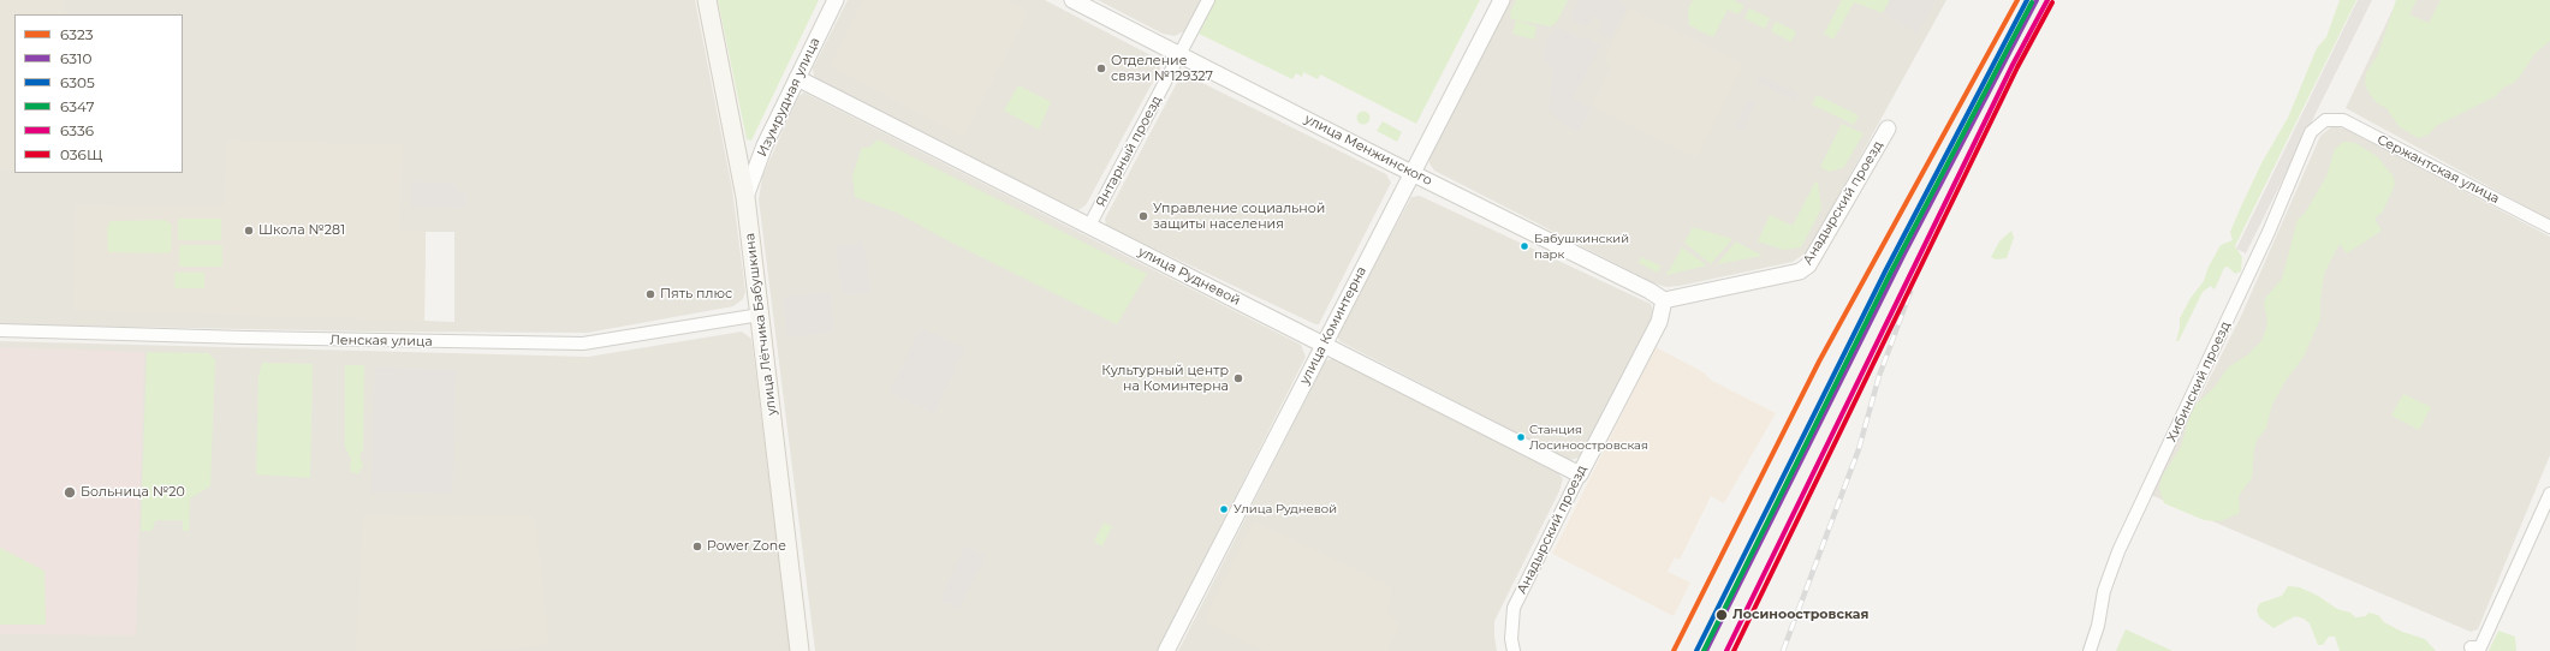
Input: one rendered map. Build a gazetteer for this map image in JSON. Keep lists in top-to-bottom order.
{
  "streets": {
    "main road": ["улица Лётчика Бабушкина"],
    "street": [
      "Изумрудная улица",
      "улица Менжинского",
      "Янтарный проезд",
      "Сержантская улица",
      "Анадырский проезд",
      "улица Рудневой",
      "улица Коминтерна",
      "Ленская улица",
      "Хибинский проезд"
    ]
  },
  "crossings": [
    ["Изумрудная улица", "улица Рудневой"],
    ["Изумрудная улица", "улица Лётчика Бабушкина"],
    ["улица Менжинского", "Янтарный проезд"],
    ["улица Менжинского", "Анадырский проезд"],
    ["улица Менжинского", "улица Коминтерна"],
    ["Янтарный проезд", "улица Рудневой"],
    ["Сержантская улица", "Хибинский проезд"],
    ["Анадырский проезд", "улица Рудневой"],
    ["улица Рудневой", "улица Коминтерна"],
    ["улица Лётчика Бабушкина", "Ленская улица"]
  ],
  "places": [
    "Отделение связи №129327",
    "Управление социальной защиты населения",
    "Школа №281",
    "Бабушкинский парк",
    "Пять плюс",
    "Культурный центр на Коминтерна",
    "Станция Лосиноостровская",
    "Больница №20",
    "Улица Рудневой",
    "Power Zone",
    "Лосиноостровская"
  ],
  "lines": [
    "transit line 6323",
    "transit line 6310",
    "transit line 6305",
    "transit line 6336",
    "transit line 6347",
    "transit line 036Щ"
  ],
  "legend": [
    "6323",
    "6310",
    "6305",
    "6347",
    "6336",
    "036Щ"
  ]
}
